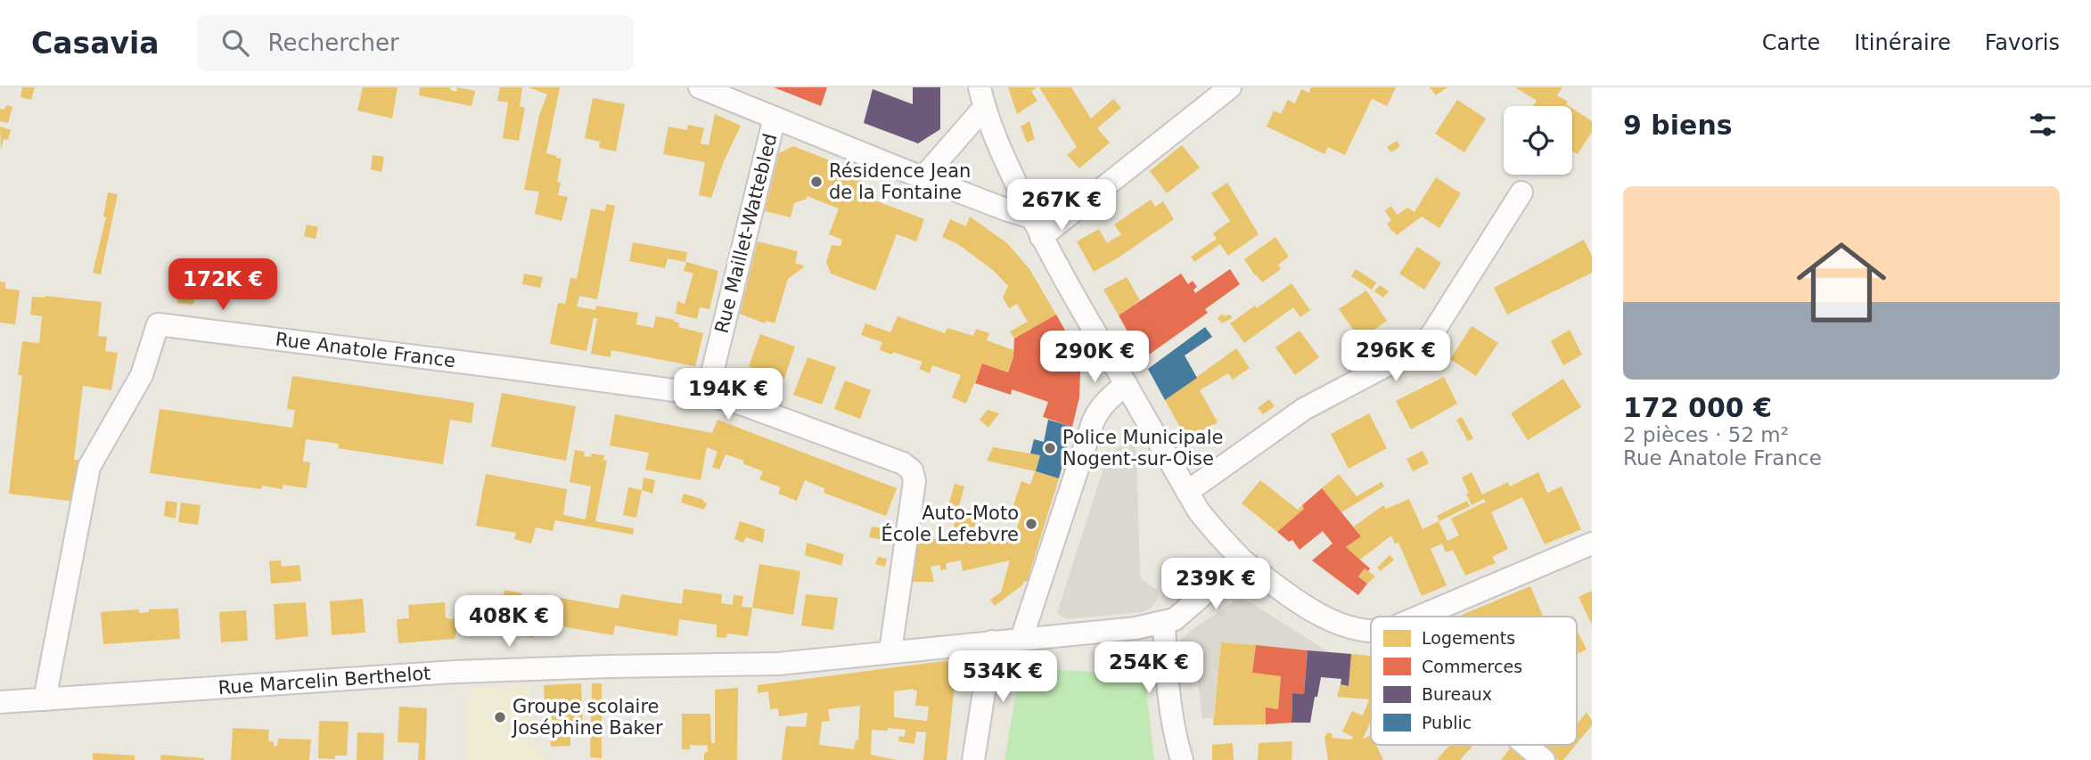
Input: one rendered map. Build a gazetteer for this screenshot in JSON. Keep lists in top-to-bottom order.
{
  "streets": {
    "street": ["Rue Maillet-Wattebled", "Rue Anatole France", "Rue Marcelin Berthelot"]
  },
  "crossings": [
    ["Rue Maillet-Wattebled", "Rue Anatole France"],
    ["Rue Anatole France", "Rue Marcelin Berthelot"]
  ],
  "places": [
    "Résidence Jean de la Fontaine",
    "Police Municipale Nogent-sur-Oise",
    "Auto-Moto École Lefebvre",
    "Groupe scolaire Joséphine Baker"
  ],
  "legend": [
    "Logements",
    "Commerces",
    "Bureaux",
    "Public"
  ],
  "page": {
    "header": "Casavia",
    "search": "Rechercher",
    "nav": ["Carte", "Itinéraire", "Favoris"],
    "heading": "9 biens",
    "list": [
      {
        "name": "172 000 €",
        "note": "2 pièces · 52 m² · Rue Anatole France"
      }
    ],
    "price": [
      "267K €",
      "172K €",
      "296K €",
      "290K €",
      "194K €",
      "239K €",
      "408K €",
      "254K €",
      "534K €"
    ]
  }
}
